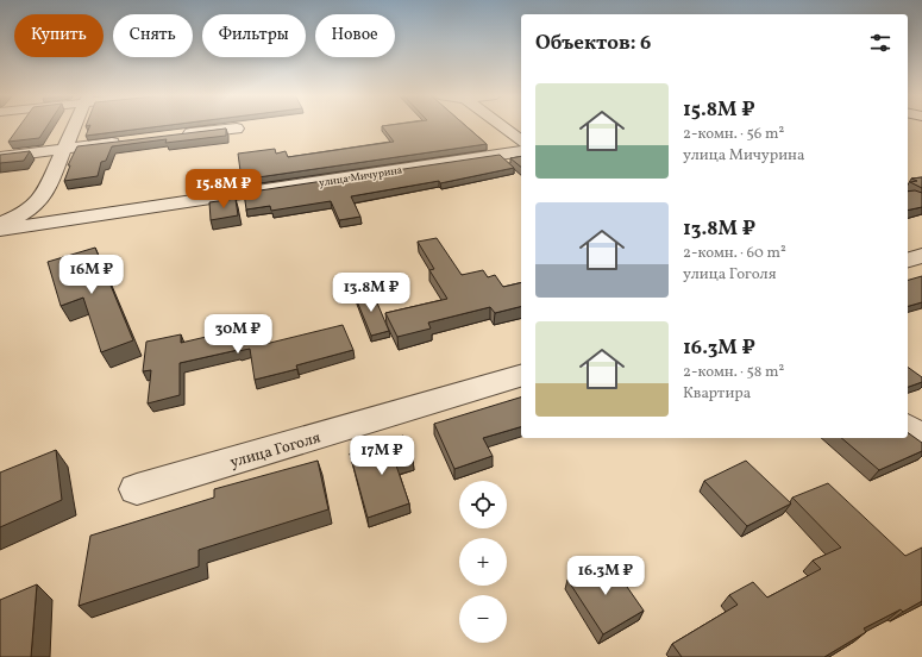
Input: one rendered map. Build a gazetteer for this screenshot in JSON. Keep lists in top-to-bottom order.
{
  "streets": {
    "street": ["улица Мичурина", "улица Гоголя"]
  },
  "page": {
    "chip": [
      "Купить",
      "Снять",
      "Фильтры",
      "Новое"
    ],
    "heading": "Объектов: 6",
    "list": [
      {
        "name": "15.8M ₽",
        "note": "2-комн. · 56 m² · улица Мичурина"
      },
      {
        "name": "13.8M ₽",
        "note": "2-комн. · 60 m² · улица Гоголя"
      },
      {
        "name": "16.3M ₽",
        "note": "2-комн. · 58 m² · Квартира"
      }
    ],
    "price": [
      "15.8M ₽",
      "16M ₽",
      "13.8M ₽",
      "30M ₽",
      "17M ₽",
      "16.3M ₽"
    ],
    "map_buttons": ["+", "−"]
  }
}
